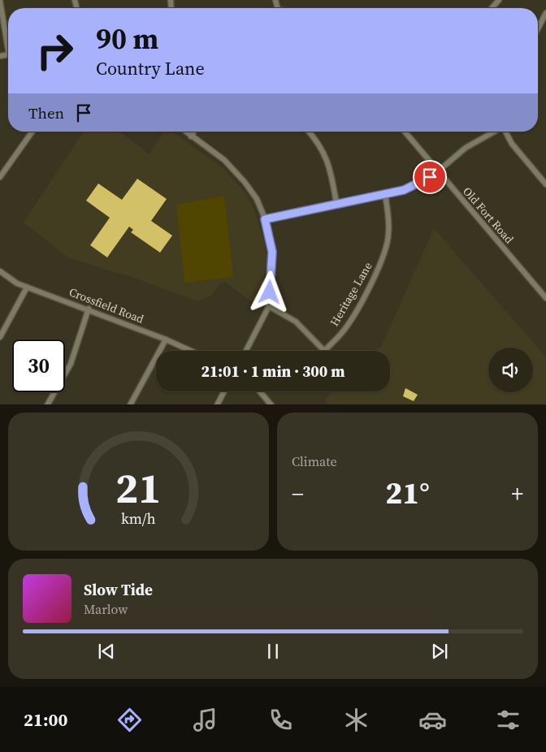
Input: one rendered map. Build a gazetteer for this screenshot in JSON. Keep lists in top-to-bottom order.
{
  "streets": {
    "street": ["Old Fort Road", "Heritage Lane", "Crossfield Road"]
  },
  "page": {
    "turn": ["90 m", "Country Lane"],
    "then": "Then",
    "limit": "30",
    "trip": "21:01 · 1 min · 300 m",
    "tile": "Climate",
    "heat": ["−", "21°", "+"],
    "song": ["Slow Tide", "Marlow"],
    "tabs": "21:00",
    "gauge": ["21", "km/h"]
  }
}
